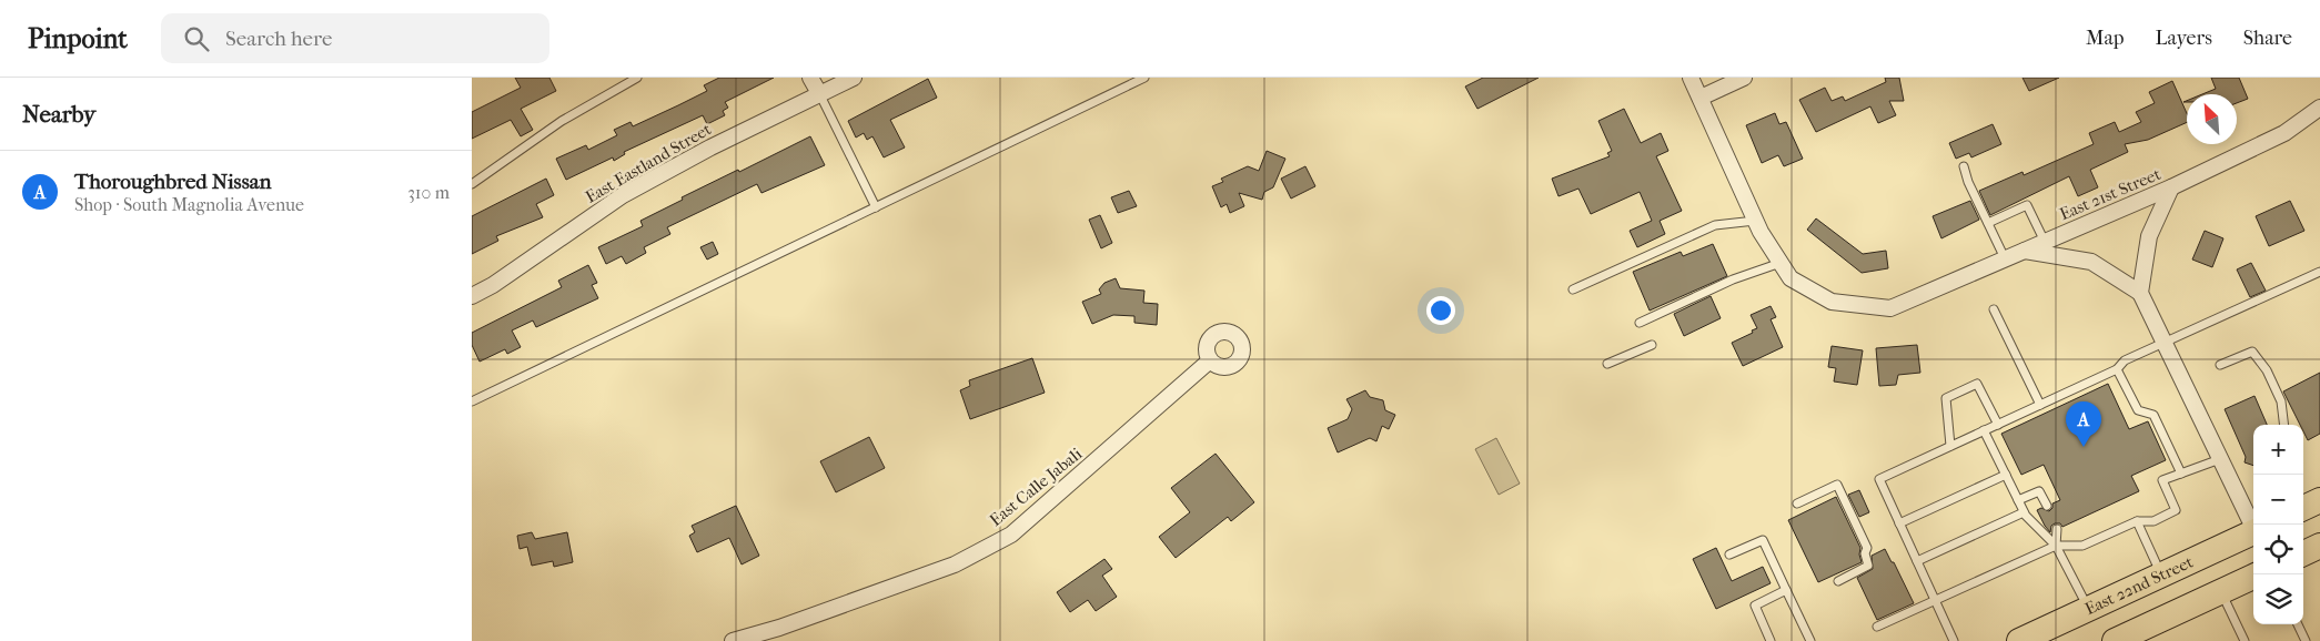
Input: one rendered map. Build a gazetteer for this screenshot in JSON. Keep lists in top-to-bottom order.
{
  "streets": {
    "main road": ["East 22nd Street"],
    "street": ["East Eastland Street", "East 21st Street", "East Calle Jabali"]
  },
  "north": "top left",
  "page": {
    "header": "Pinpoint",
    "search": "Search here",
    "nav": ["Map", "Layers", "Share"],
    "heading": "Nearby",
    "list": [
      {
        "mark": "A",
        "name": "Thoroughbred Nissan",
        "note": "Shop · South Magnolia Avenue",
        "value": "310 m"
      }
    ],
    "pins": "A",
    "map_buttons": ["+", "−"]
  }
}
